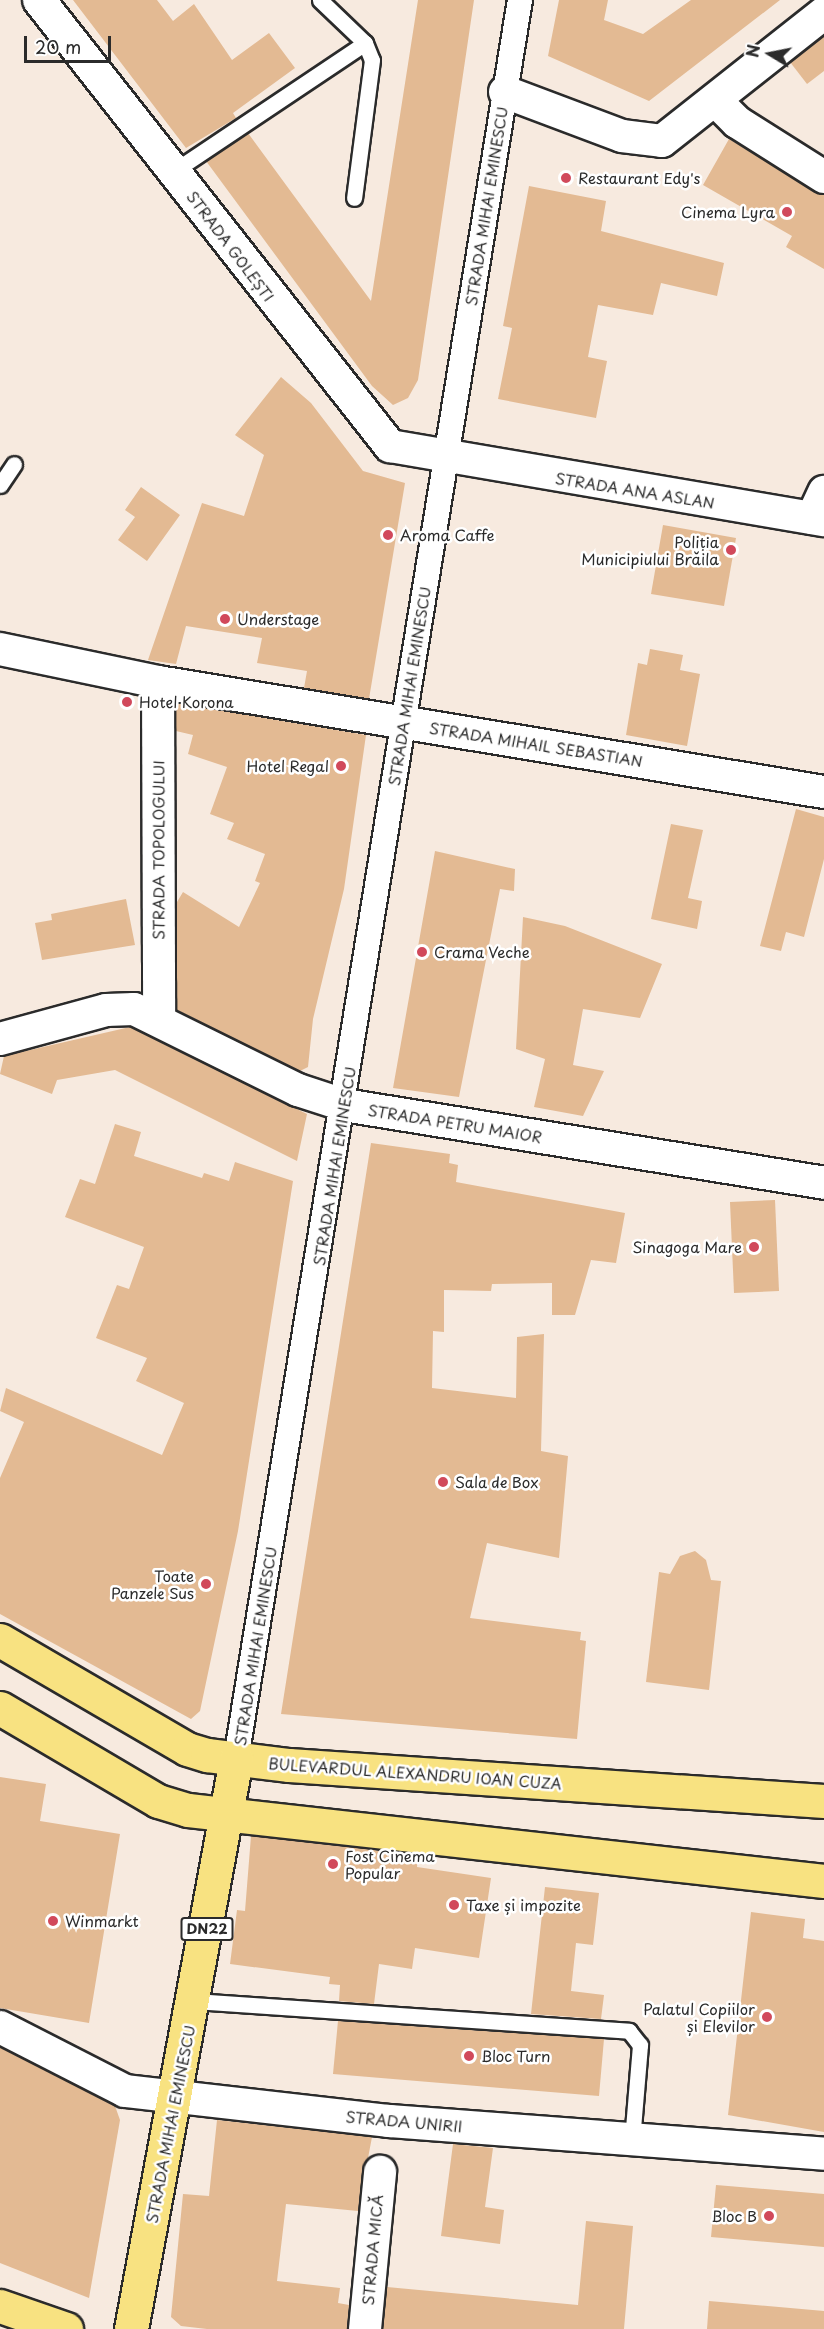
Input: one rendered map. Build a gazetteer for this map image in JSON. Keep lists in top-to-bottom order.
{
  "streets": {
    "main road": ["STRADA MIHAI EMINESCU", "BULEVARDUL ALEXANDRU IOAN CUZA", "DN22"],
    "street": [
      "STRADA GOLEȘTI",
      "STRADA ANA ASLAN",
      "STRADA MIHAIL SEBASTIAN",
      "STRADA TOPOLOGULUI",
      "STRADA PETRU MAIOR",
      "STRADA UNIRII",
      "STRADA MICĂ"
    ]
  },
  "crossings": [
    ["STRADA MIHAI EMINESCU", "STRADA GOLEȘTI"],
    ["STRADA MIHAI EMINESCU", "STRADA ANA ASLAN"],
    ["STRADA MIHAI EMINESCU", "STRADA MIHAIL SEBASTIAN"],
    ["STRADA MIHAI EMINESCU", "STRADA PETRU MAIOR"],
    ["STRADA MIHAI EMINESCU", "BULEVARDUL ALEXANDRU IOAN CUZA"],
    ["STRADA MIHAI EMINESCU", "STRADA UNIRII"],
    ["STRADA GOLEȘTI", "STRADA ANA ASLAN"],
    ["STRADA MIHAIL SEBASTIAN", "STRADA TOPOLOGULUI"],
    ["STRADA TOPOLOGULUI", "STRADA PETRU MAIOR"]
  ],
  "places": [
    "Restaurant Edy's",
    "Cinema Lyra",
    "Aroma Caffe",
    "Poliția Municipiului Brăila",
    "Understage",
    "Hotel Korona",
    "Hotel Regal",
    "Crama Veche",
    "Sinagoga Mare",
    "Sala de Box",
    "Toate Panzele Sus",
    "Fost Cinema Popular",
    "Taxe și impozite",
    "Winmarkt",
    "Palatul Copiilor și Elevilor",
    "Bloc Turn",
    "Bloc B"
  ],
  "scale_bar": "20 m",
  "north": "left"
}
